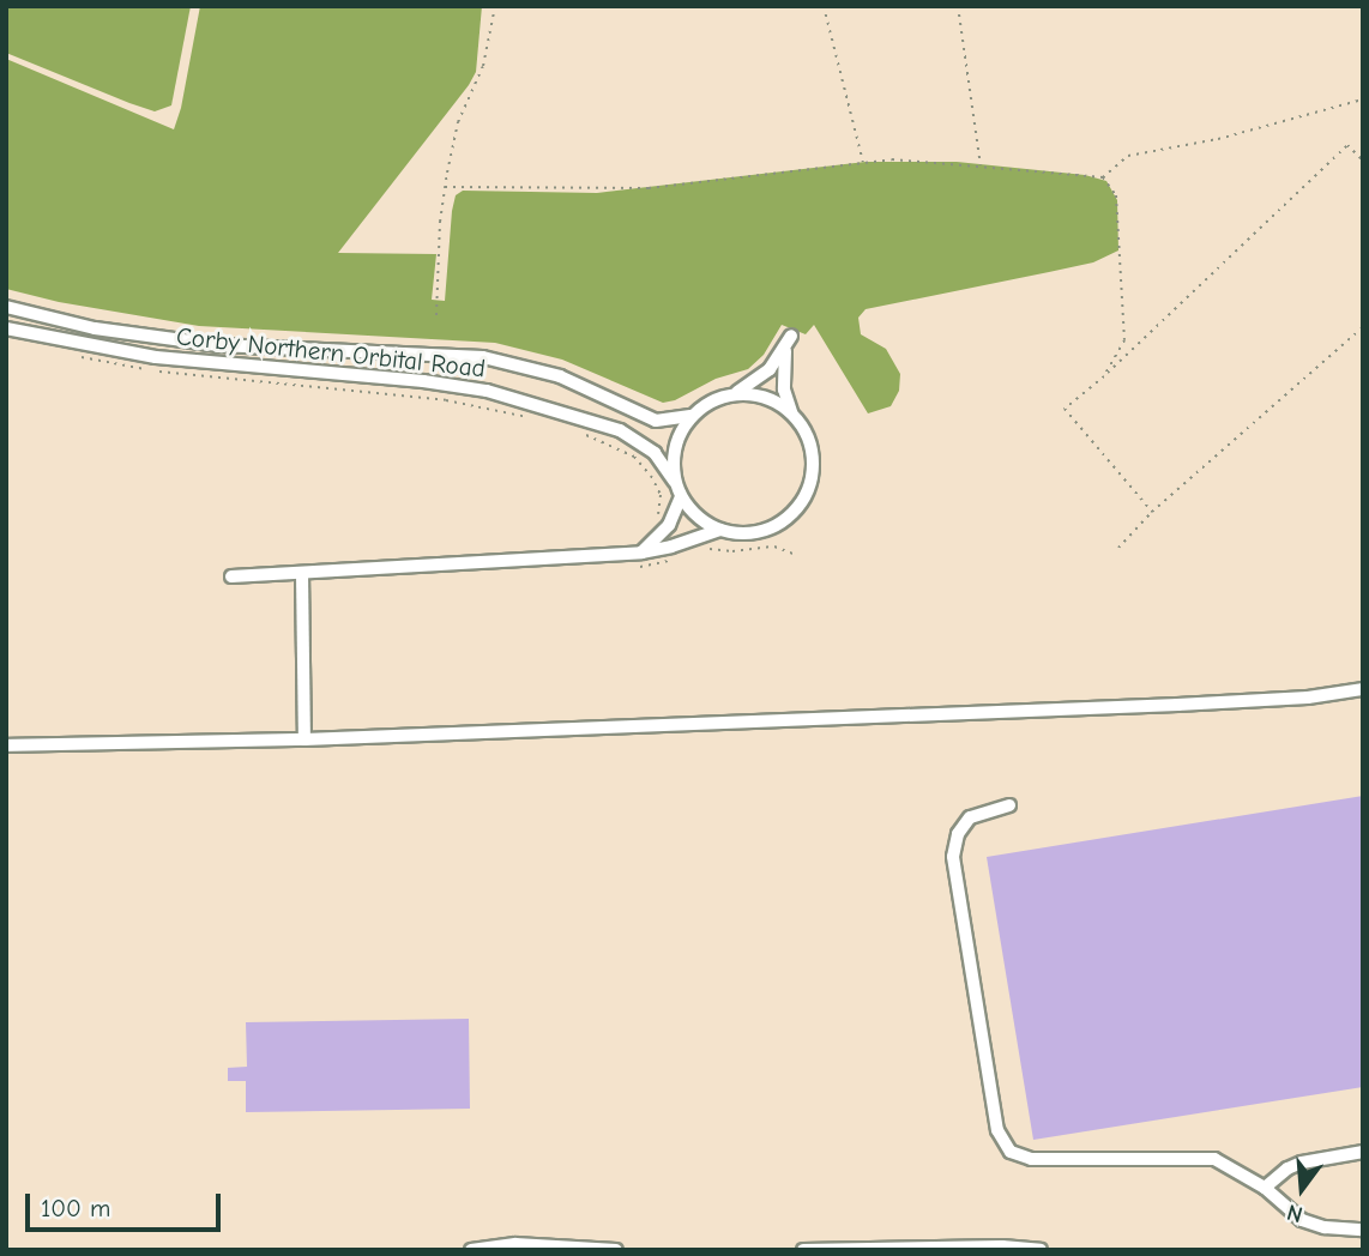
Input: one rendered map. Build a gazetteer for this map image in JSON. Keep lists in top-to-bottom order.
{
  "streets": {
    "street": ["Corby Northern Orbital Road"]
  },
  "scale_bar": "100 m",
  "north": "bottom"
}
